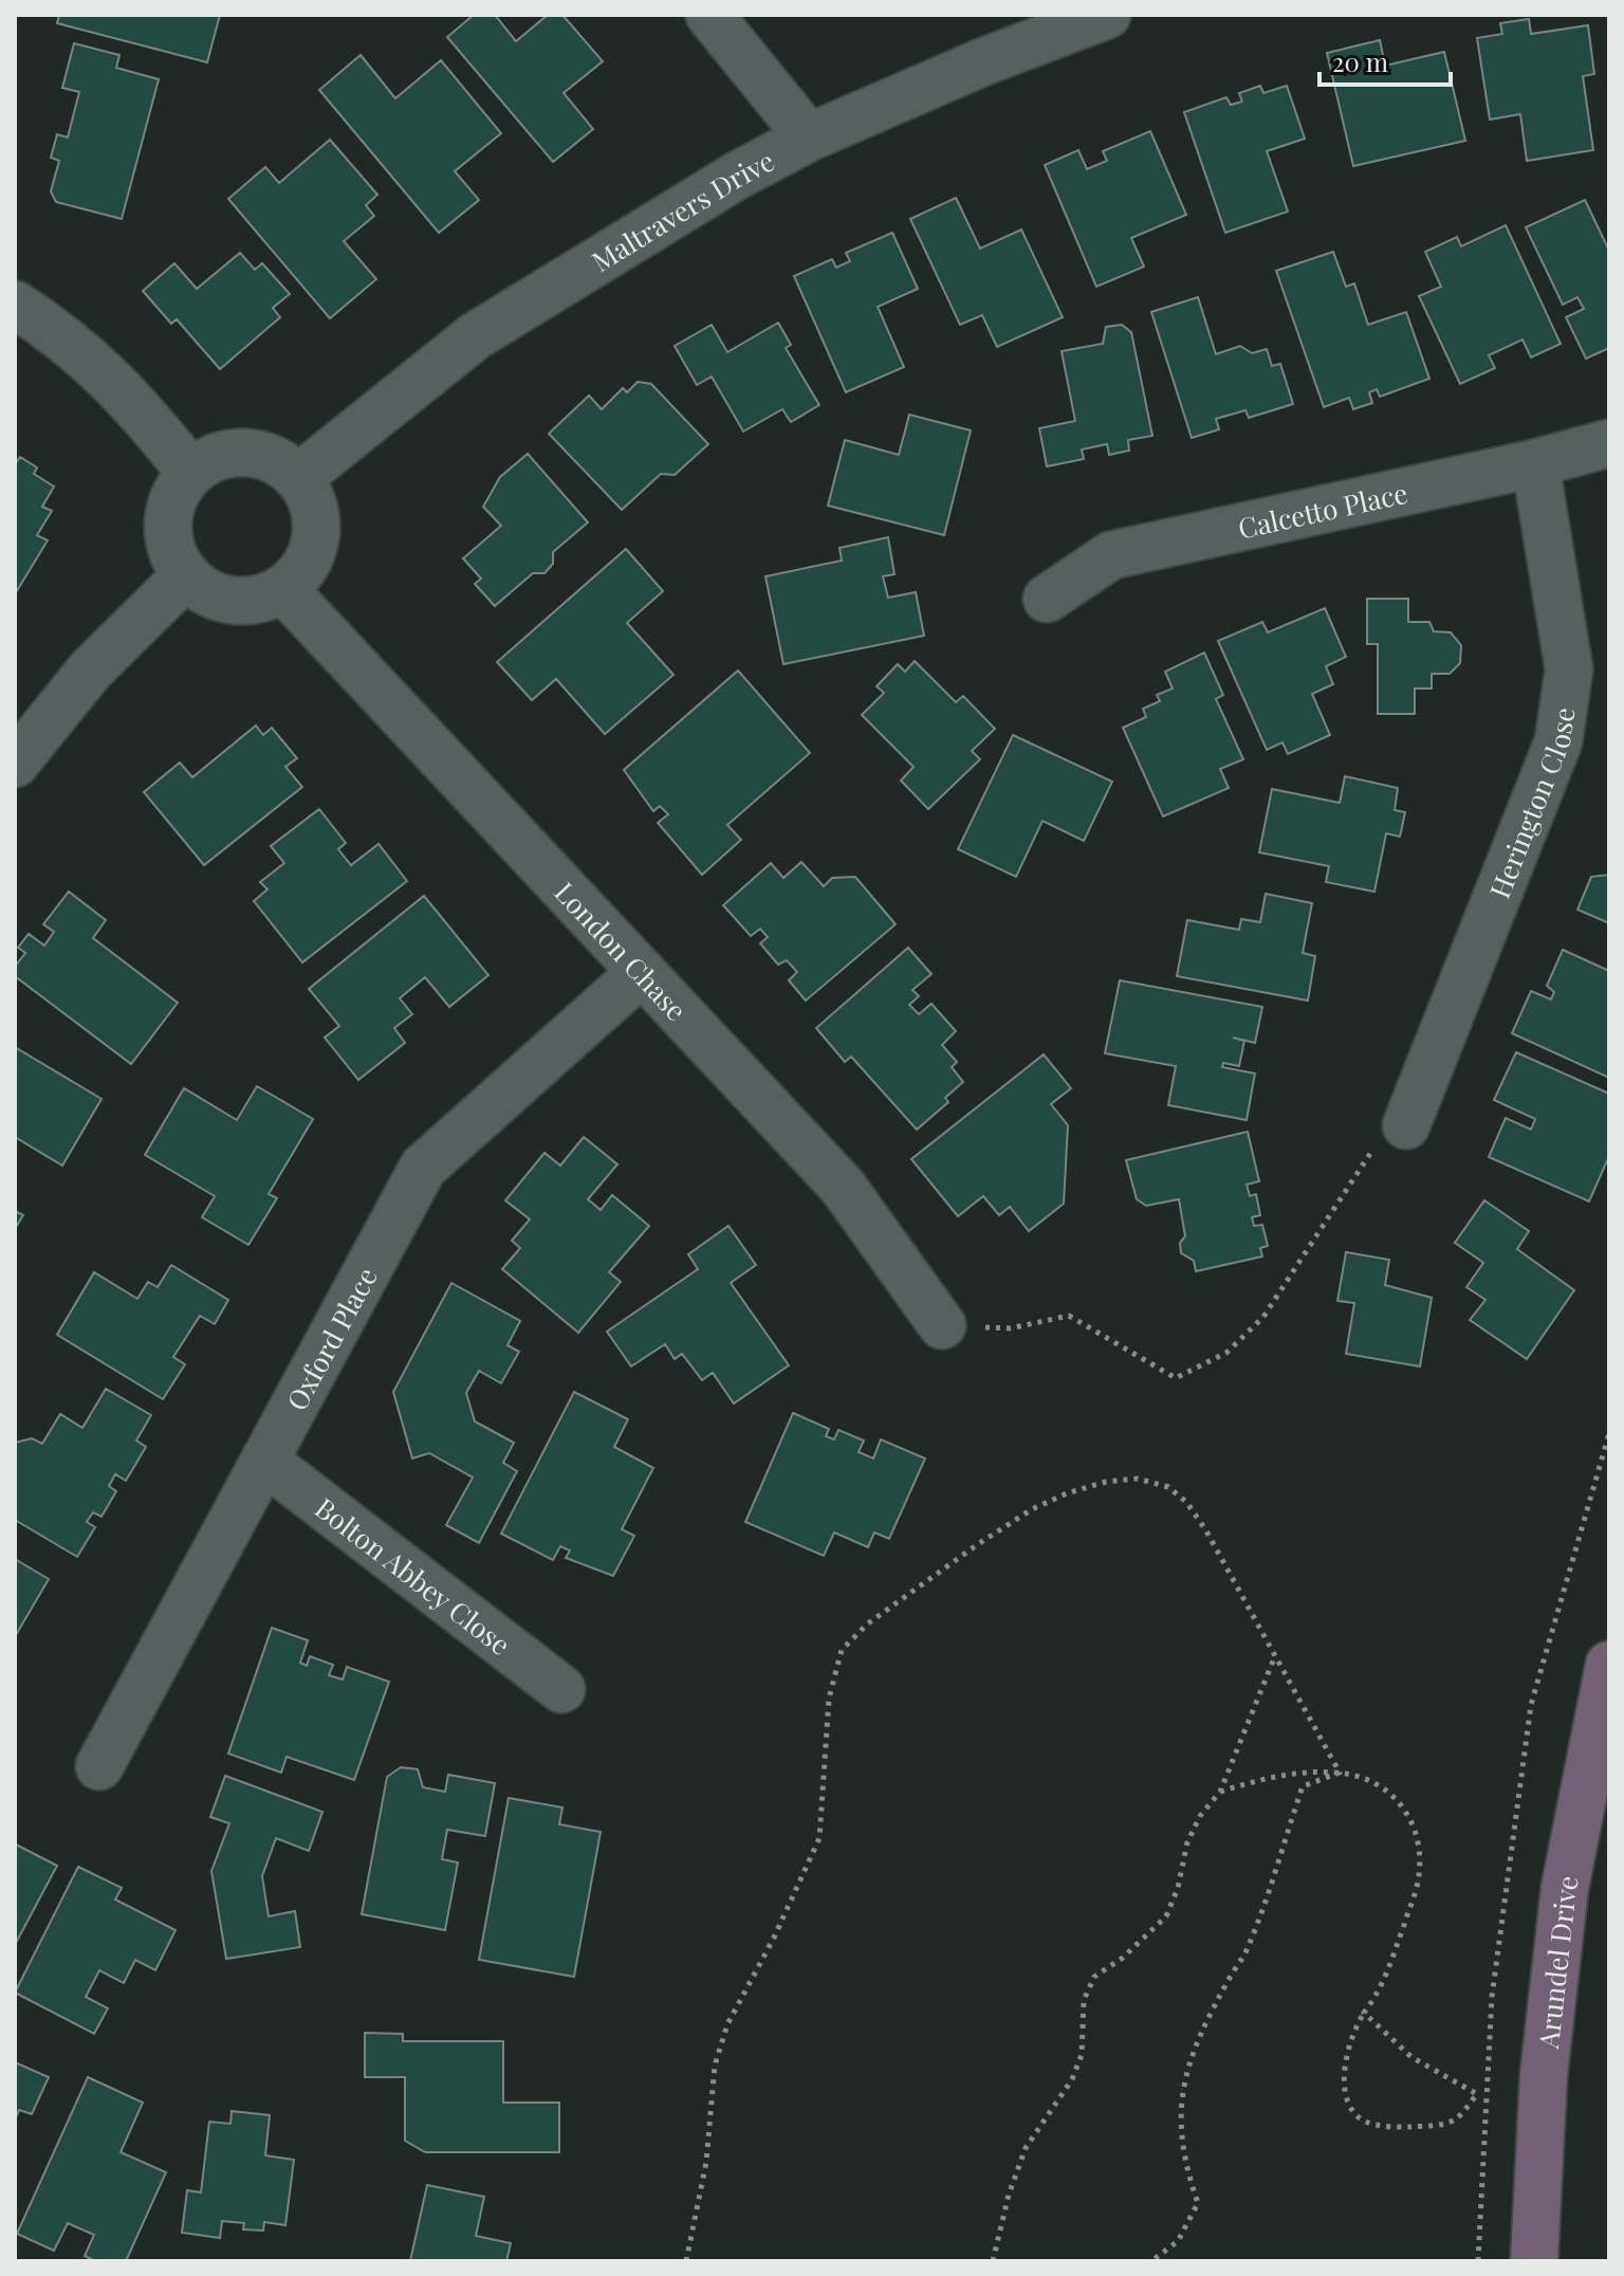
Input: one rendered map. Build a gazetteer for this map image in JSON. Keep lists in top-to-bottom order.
{
  "streets": {
    "main road": ["Arundel Drive"],
    "street": [
      "Maltravers Drive",
      "Calcetto Place",
      "Herington Close",
      "London Chase",
      "Oxford Place",
      "Bolton Abbey Close"
    ]
  },
  "crossings": [
    ["Maltravers Drive", "London Chase"],
    ["Calcetto Place", "Herington Close"],
    ["London Chase", "Oxford Place"],
    ["Oxford Place", "Bolton Abbey Close"]
  ],
  "scale_bar": "20 m"
}
